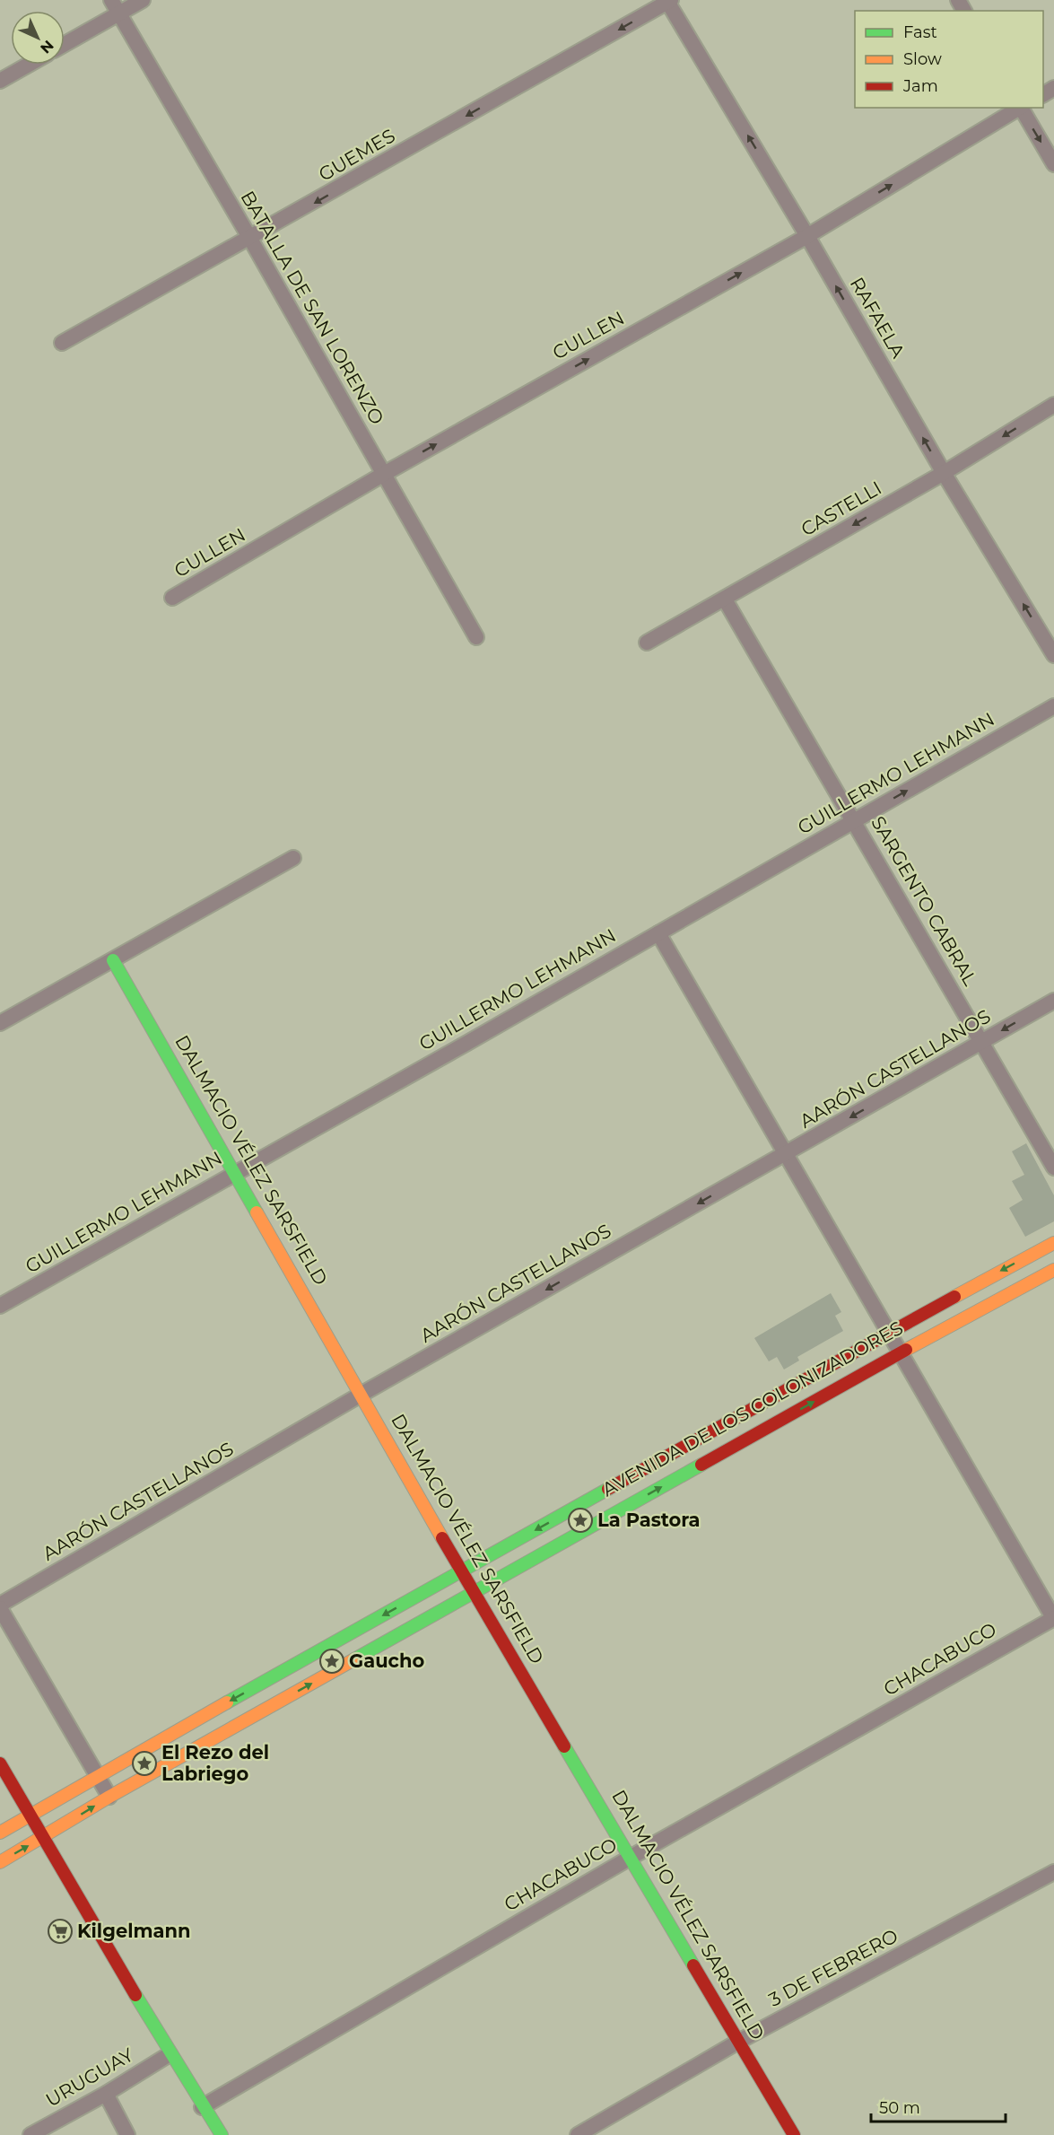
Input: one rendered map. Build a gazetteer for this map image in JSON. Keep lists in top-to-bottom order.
{
  "streets": {
    "main road": ["DALMACIO VÉLEZ SARSFIELD", "AVENIDA DE LOS COLONIZADORES"],
    "street": [
      "GUEMES",
      "BATALLA DE SAN LORENZO",
      "RAFAELA",
      "CULLEN",
      "CASTELLI",
      "GUILLERMO LEHMANN",
      "SARGENTO CABRAL",
      "AARÓN CASTELLANOS",
      "CHACABUCO",
      "3 DE FEBRERO",
      "URUGUAY"
    ]
  },
  "crossings": [
    ["GUEMES", "BATALLA DE SAN LORENZO"],
    ["GUEMES", "RAFAELA"],
    ["BATALLA DE SAN LORENZO", "CULLEN"],
    ["RAFAELA", "CULLEN"],
    ["RAFAELA", "CASTELLI"],
    ["CASTELLI", "SARGENTO CABRAL"],
    ["GUILLERMO LEHMANN", "SARGENTO CABRAL"],
    ["GUILLERMO LEHMANN", "DALMACIO VÉLEZ SARSFIELD"],
    ["SARGENTO CABRAL", "AARÓN CASTELLANOS"],
    ["AARÓN CASTELLANOS", "DALMACIO VÉLEZ SARSFIELD"],
    ["DALMACIO VÉLEZ SARSFIELD", "AVENIDA DE LOS COLONIZADORES"],
    ["DALMACIO VÉLEZ SARSFIELD", "CHACABUCO"],
    ["DALMACIO VÉLEZ SARSFIELD", "3 DE FEBRERO"]
  ],
  "one_way": [
    "GUEMES",
    "RAFAELA",
    "CULLEN",
    "CASTELLI",
    "AARÓN CASTELLANOS"
  ],
  "places": {
    "place": ["La Pastora", "Gaucho", "El Rezo del Labriego"],
    "supermarket": ["Kilgelmann"]
  },
  "legend": ["Fast", "Slow", "Jam"],
  "scale_bar": "50 m",
  "north": "bottom right"
}
